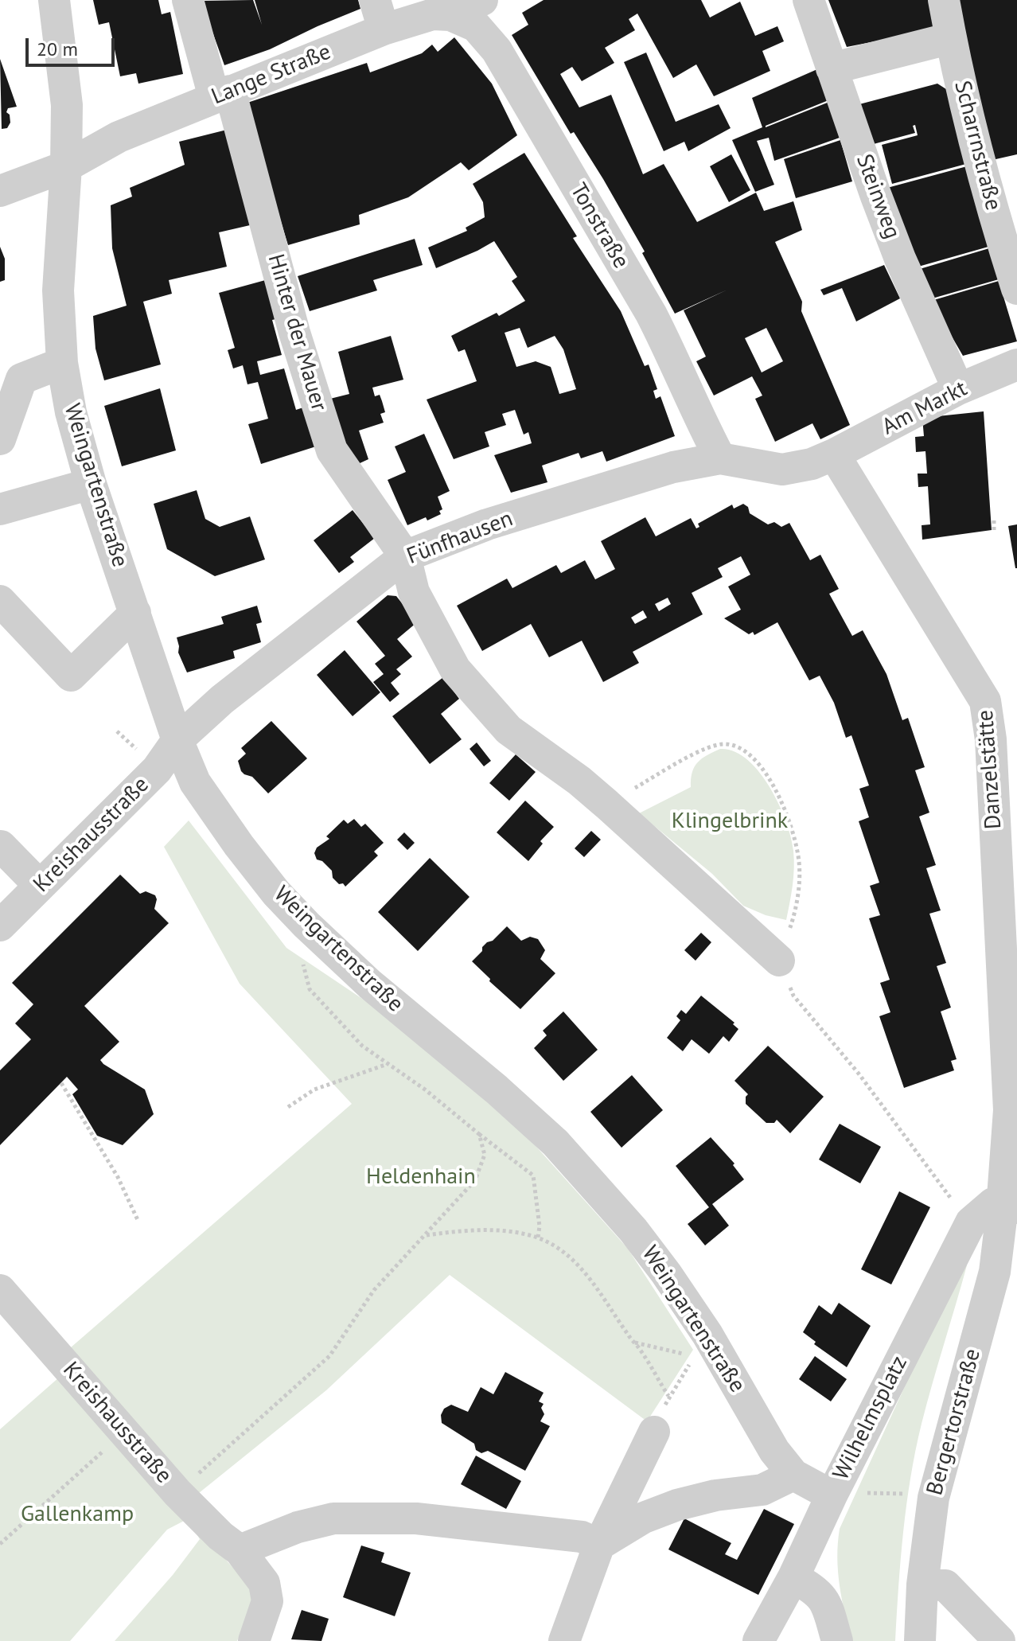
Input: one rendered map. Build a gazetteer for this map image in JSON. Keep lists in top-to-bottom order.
{
  "streets": {
    "street": [
      "Lange Straße",
      "Scharrnstraße",
      "Steinweg",
      "Tonstraße",
      "Hinter der Mauer",
      "Am Markt",
      "Weingartenstraße",
      "Fünfhausen",
      "Danzelstätte",
      "Kreishausstraße",
      "Wilhelmsplatz",
      "Bergertorstraße"
    ]
  },
  "crossings": [
    ["Lange Straße", "Tonstraße"],
    ["Lange Straße", "Hinter der Mauer"],
    ["Lange Straße", "Weingartenstraße"],
    ["Steinweg", "Am Markt"],
    ["Tonstraße", "Fünfhausen"],
    ["Hinter der Mauer", "Fünfhausen"],
    ["Am Markt", "Danzelstätte"],
    ["Weingartenstraße", "Fünfhausen"],
    ["Weingartenstraße", "Kreishausstraße"],
    ["Weingartenstraße", "Wilhelmsplatz"],
    ["Fünfhausen", "Kreishausstraße"],
    ["Danzelstätte", "Wilhelmsplatz"],
    ["Danzelstätte", "Bergertorstraße"],
    ["Wilhelmsplatz", "Bergertorstraße"]
  ],
  "parks": ["Klingelbrink", "Heldenhain", "Gallenkamp"],
  "scale_bar": "20 m"
}
